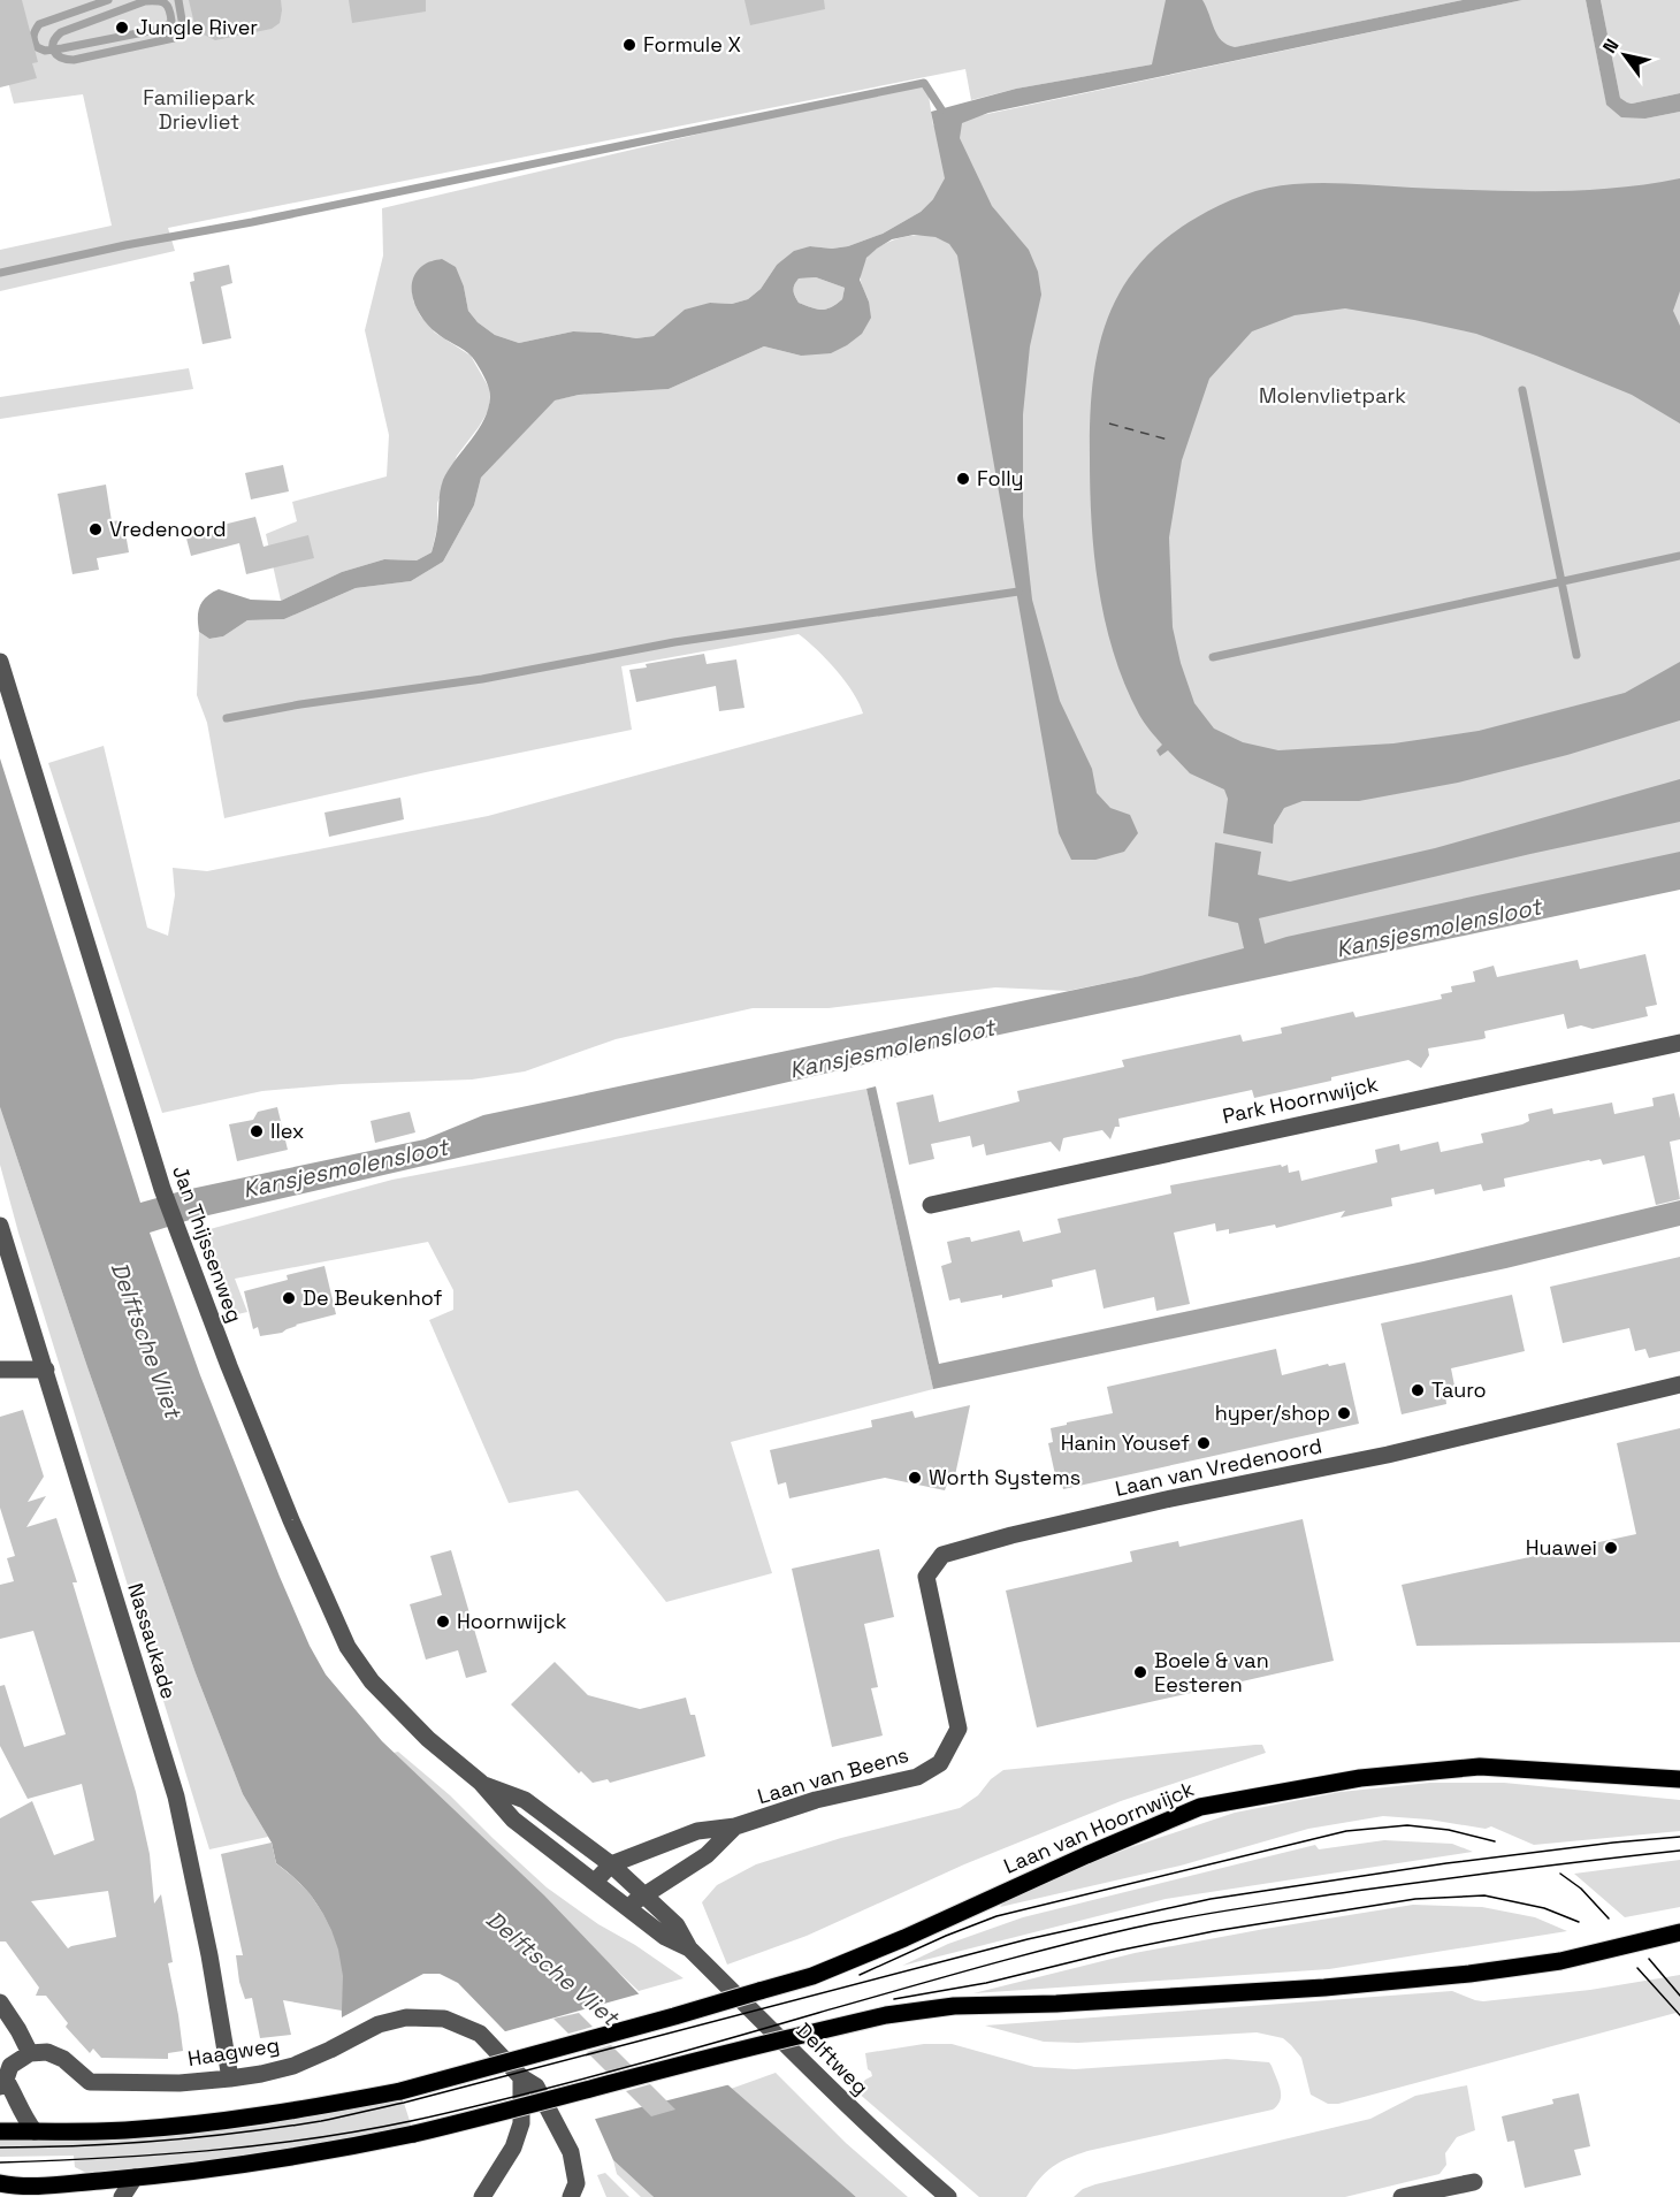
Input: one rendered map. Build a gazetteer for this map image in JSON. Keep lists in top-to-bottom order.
{
  "streets": {
    "main road": ["Laan van Hoornwijck"],
    "street": [
      "Park Hoornwijck",
      "Jan Thijssenweg",
      "Laan van Vredenoord",
      "Nassaukade",
      "Laan van Beens",
      "Haagweg",
      "Delftweg"
    ]
  },
  "crossings": [
    ["Jan Thijssenweg", "Laan van Beens"],
    ["Jan Thijssenweg", "Delftweg"],
    ["Laan van Vredenoord", "Laan van Beens"],
    ["Nassaukade", "Haagweg"],
    ["Laan van Beens", "Delftweg"]
  ],
  "water": ["Kansjesmolensloot", "Delftsche Vliet"],
  "parks": ["Familiepark Drievliet", "Molenvlietpark"],
  "places": [
    "Jungle River",
    "Formule X",
    "Folly",
    "Vredenoord",
    "Ilex",
    "De Beukenhof",
    "Tauro",
    "hyper/shop",
    "Hanin Yousef",
    "Worth Systems",
    "Huawei",
    "Hoornwijck",
    "Boele & van Eesteren"
  ],
  "north": "top left"
}
